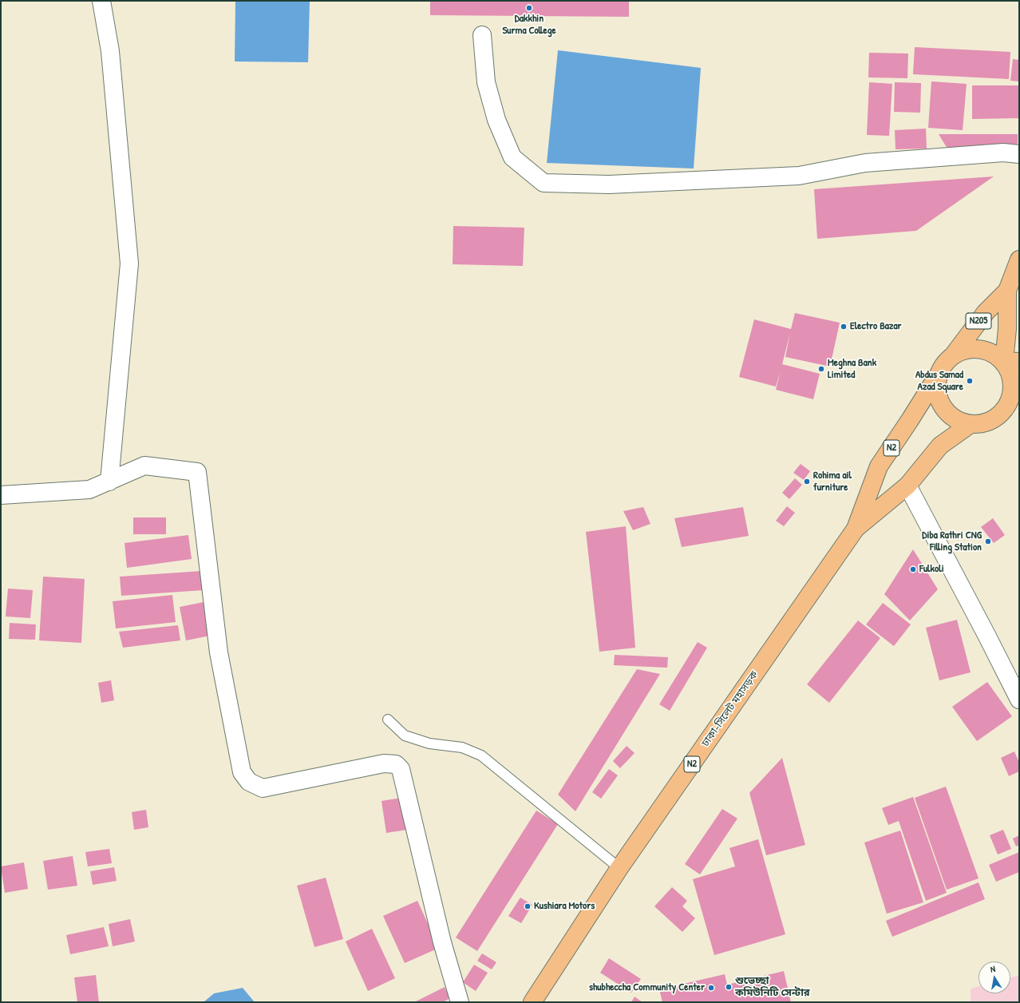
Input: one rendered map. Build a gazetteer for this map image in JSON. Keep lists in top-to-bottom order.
{
  "streets": {
    "highway": ["N205", "N2", "ঢাকা-সিলেট মহাসড়ক"]
  },
  "crossings": [
    ["N205", "N2"],
    ["N2", "ঢাকা-সিলেট মহাসড়ক"]
  ],
  "places": [
    "Dakkhin Surma College",
    "Electro Bazar",
    "Meghna Bank Limited",
    "Abdus Samad Azad Square",
    "Rohima ail furniture",
    "Diba Rathri CNG Filling Station",
    "Fulkoli",
    "Kushiara Motors",
    "শুভেচ্ছা কমিউনিটি সেন্টার",
    "shubheccha Community Center"
  ],
  "north": "top"
}
